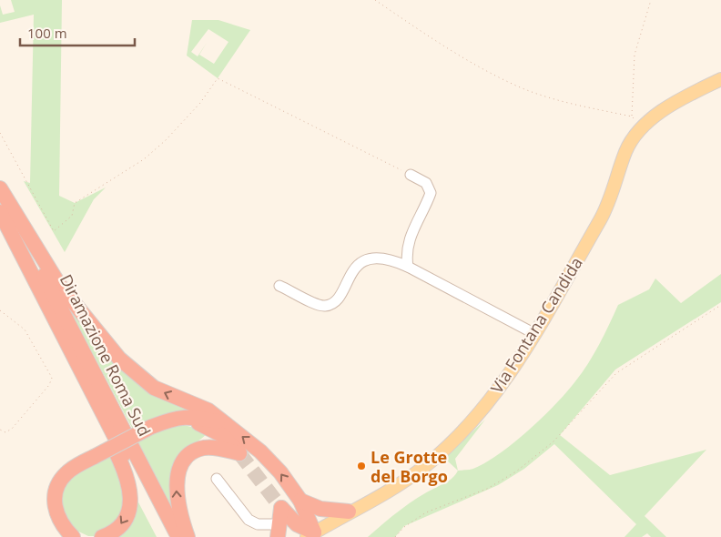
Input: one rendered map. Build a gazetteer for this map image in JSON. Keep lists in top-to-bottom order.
{
  "streets": {
    "highway": ["Diramazione Roma Sud"],
    "main road": ["Via Fontana Candida"]
  },
  "places": ["Le Grotte del Borgo"],
  "scale_bar": "100 m"
}
